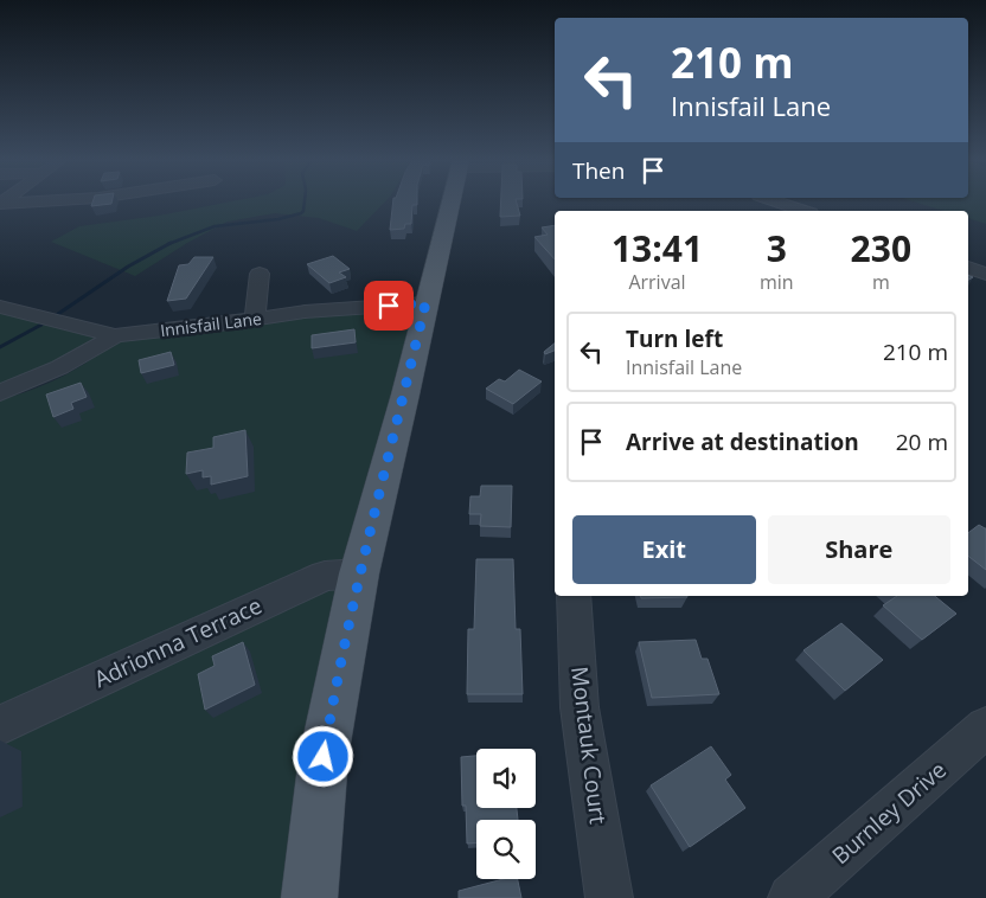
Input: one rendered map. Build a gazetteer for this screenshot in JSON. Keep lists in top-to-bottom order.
{
  "streets": {
    "street": [
      "Innisfail Lane",
      "Adrionna Terrace",
      "Montauk Court",
      "Burnley Drive"
    ]
  },
  "page": {
    "turn": ["210 m", "Innisfail Lane"],
    "then": "Then",
    "eta": [
      "13:41",
      "Arrival",
      "3",
      "min",
      "230",
      "m"
    ],
    "list": [
      {
        "name": "Turn left",
        "note": "Innisfail Lane",
        "value": "210 m"
      },
      {
        "name": "Arrive at destination",
        "value": "20 m"
      }
    ],
    "buttons": ["Exit", "Share"]
  }
}
